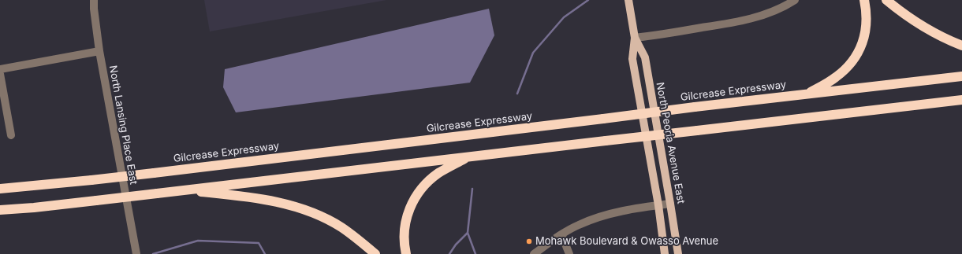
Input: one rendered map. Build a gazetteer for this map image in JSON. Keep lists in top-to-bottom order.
{
  "streets": {
    "highway": ["Gilcrease Expressway"],
    "main road": ["North Peoria Avenue East"],
    "street": ["North Lansing Place East"]
  },
  "places": ["Mohawk Boulevard & Owasso Avenue"]
}
